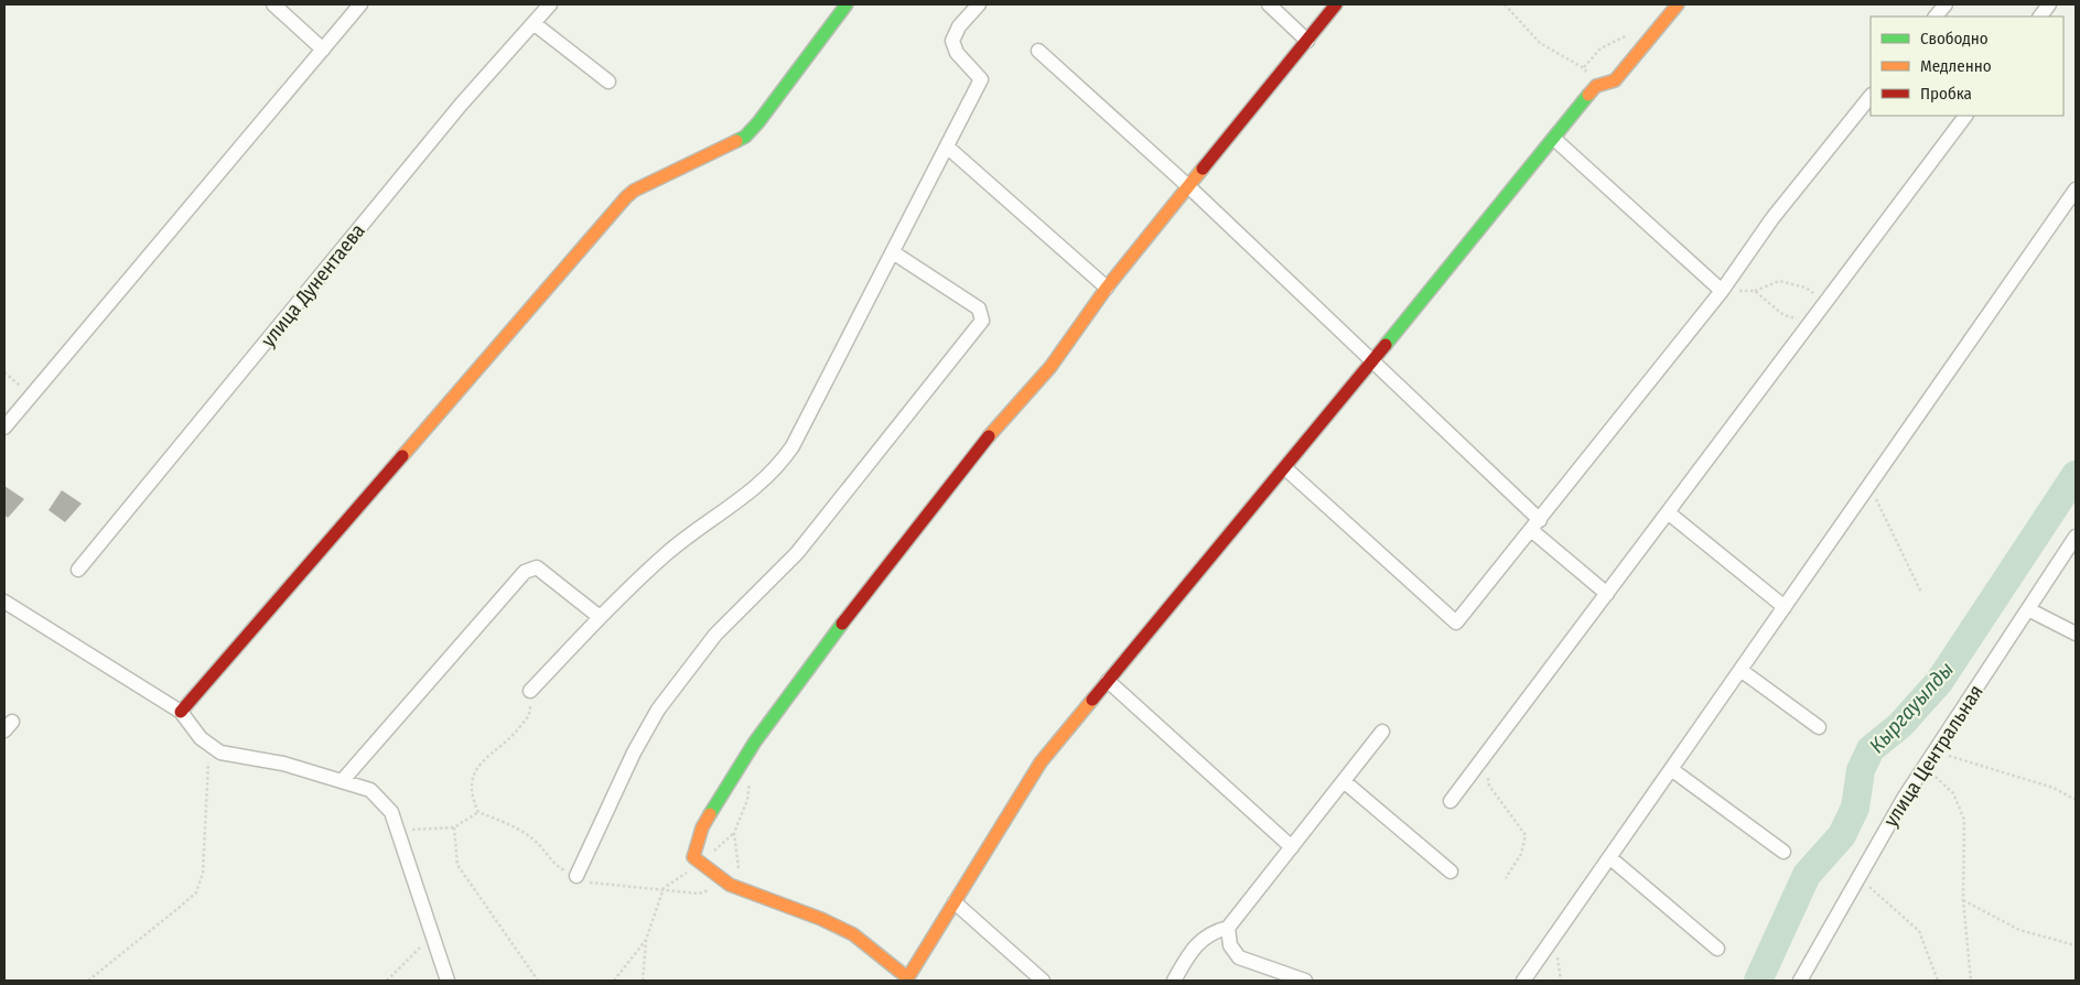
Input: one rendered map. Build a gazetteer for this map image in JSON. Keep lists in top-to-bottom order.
{
  "streets": {
    "street": ["улица Дунентаева", "улица Центральная"]
  },
  "water": ["Кыргауылды"],
  "legend": ["Свободно", "Медленно", "Пробка"]
}
